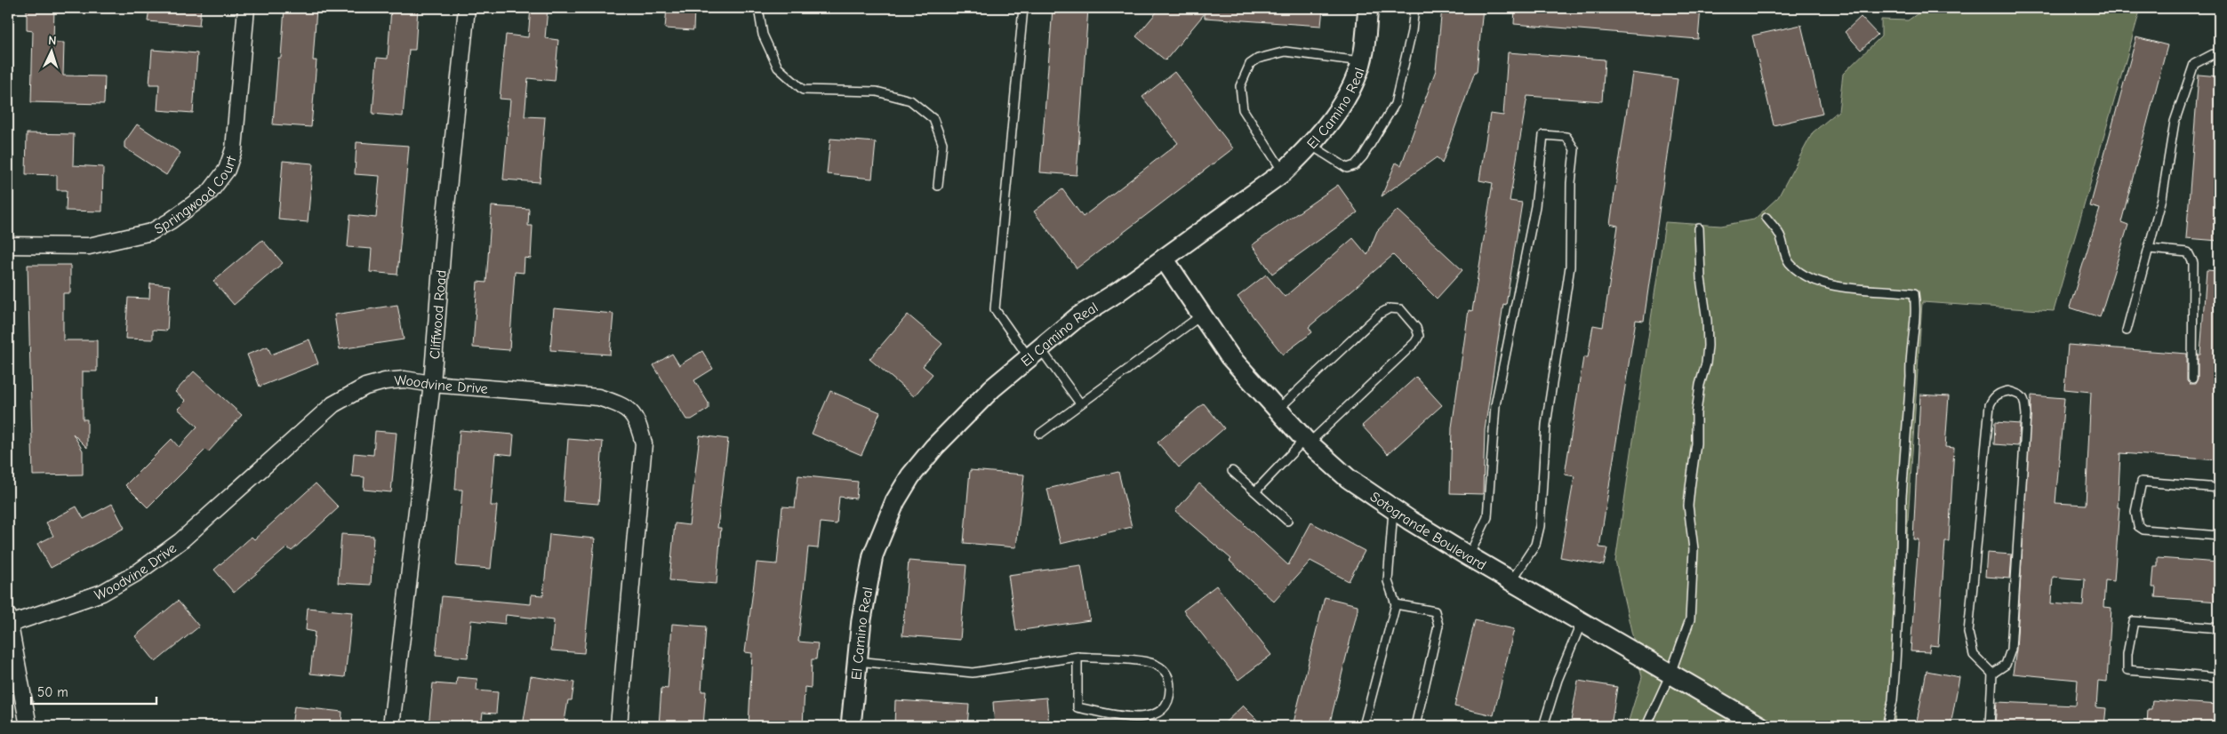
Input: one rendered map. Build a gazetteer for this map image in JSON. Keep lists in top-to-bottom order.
{
  "streets": {
    "street": [
      "El Camino Real",
      "Springwood Court",
      "Cliffwood Road",
      "Woodvine Drive",
      "Sotogrande Boulevard"
    ]
  },
  "crossings": [
    ["El Camino Real", "Sotogrande Boulevard"],
    ["Cliffwood Road", "Woodvine Drive"]
  ],
  "scale_bar": "50 m",
  "north": "top"
}
